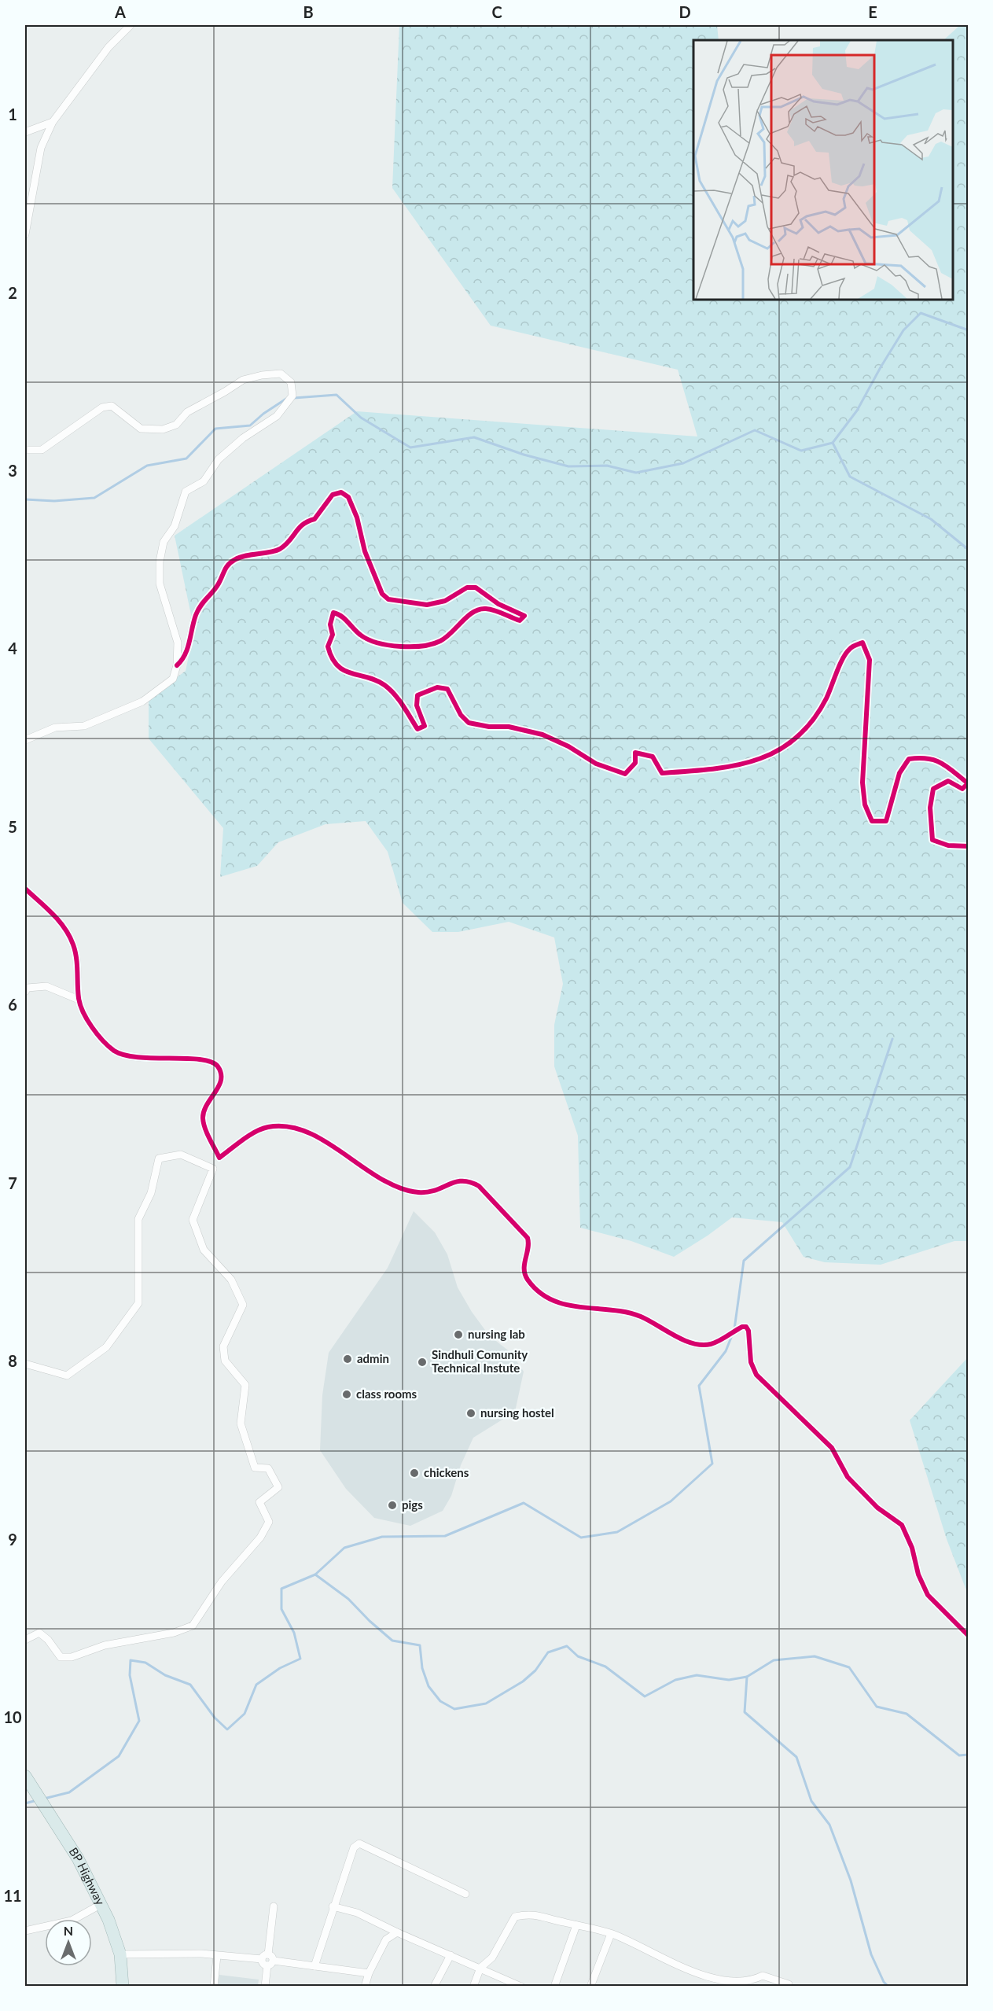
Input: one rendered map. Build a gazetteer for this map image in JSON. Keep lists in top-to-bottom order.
{
  "streets": {
    "highway": ["BP Highway"]
  },
  "places": [
    "nursing lab",
    "admin",
    "Sindhuli Comunity Technical Instute",
    "class rooms",
    "nursing hostel",
    "chickens",
    "pigs"
  ],
  "north": "top",
  "grid": {
    "columns": [
      "A",
      "B",
      "C",
      "D",
      "E"
    ],
    "rows": [
      "1",
      "2",
      "3",
      "4",
      "5",
      "6",
      "7",
      "8",
      "9",
      "10",
      "11"
    ]
  }
}
